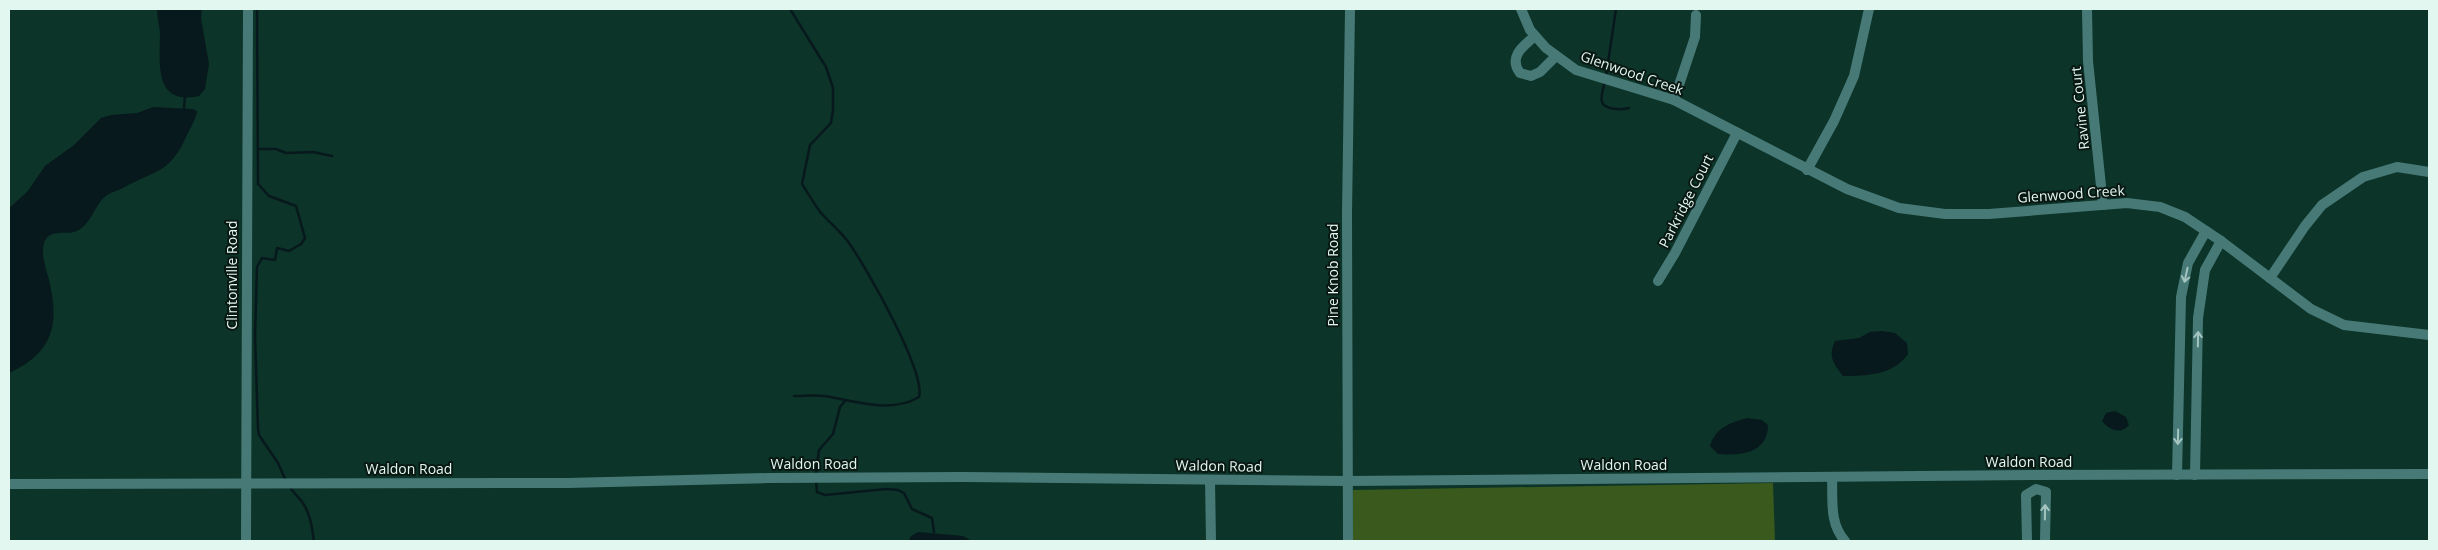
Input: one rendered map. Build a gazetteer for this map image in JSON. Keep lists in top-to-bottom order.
{
  "streets": {
    "street": [
      "Glenwood Creek",
      "Ravine Court",
      "Parkridge Court",
      "Clintonville Road",
      "Pine Knob Road",
      "Waldon Road"
    ]
  },
  "crossings": [
    ["Glenwood Creek", "Ravine Court"],
    ["Glenwood Creek", "Parkridge Court"],
    ["Clintonville Road", "Waldon Road"],
    ["Pine Knob Road", "Waldon Road"]
  ]
}
